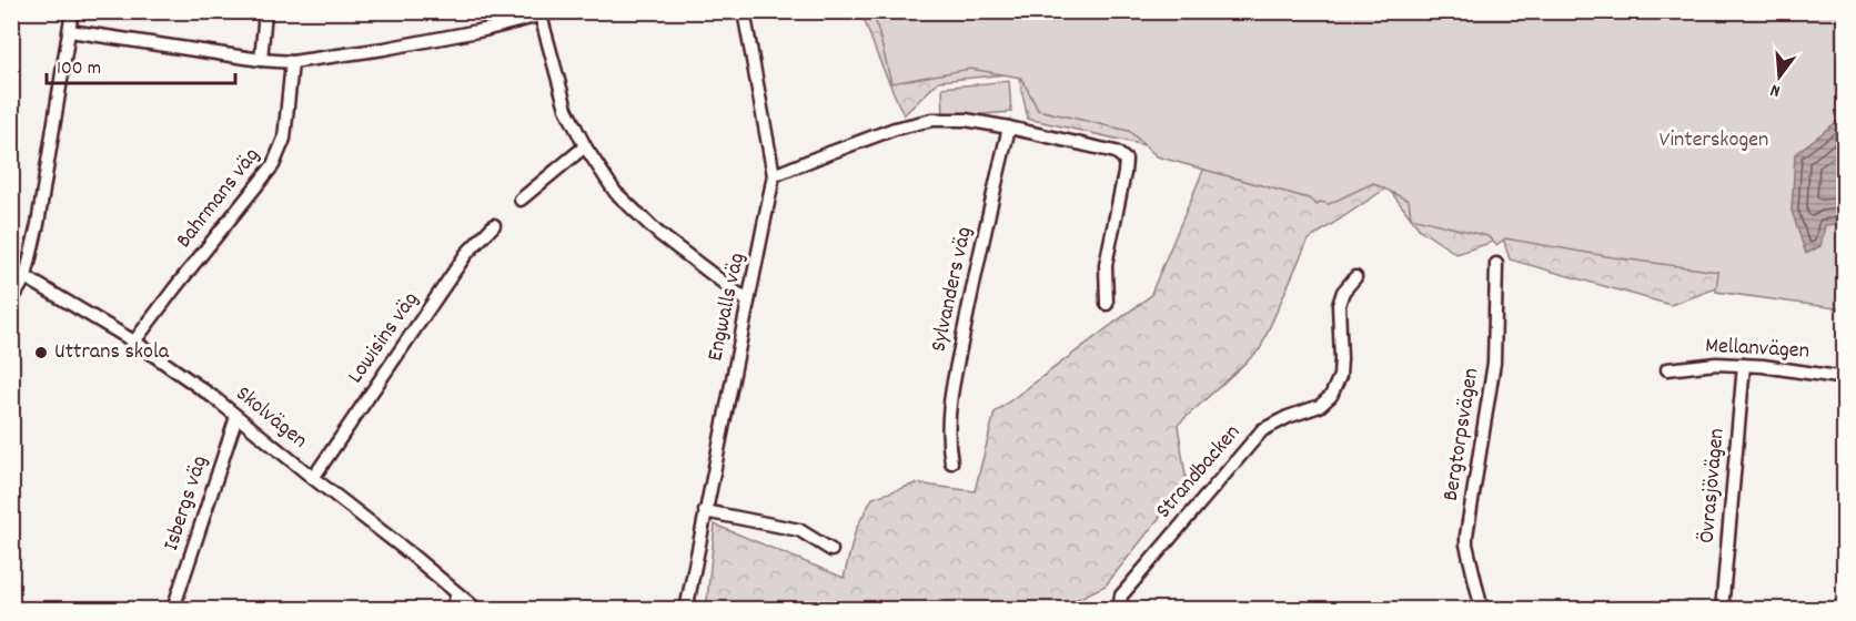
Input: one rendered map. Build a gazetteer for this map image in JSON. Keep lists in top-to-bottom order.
{
  "streets": {
    "street": [
      "Bahrmans väg",
      "Sylvanders väg",
      "Engwalls väg",
      "Lowisins väg",
      "Mellanvägen",
      "Skolvägen",
      "Bergtorpsvägen",
      "Strandbacken",
      "Övrasjövägen",
      "Isbergs väg"
    ]
  },
  "crossings": [
    ["Bahrmans väg", "Skolvägen"],
    ["Lowisins väg", "Skolvägen"],
    ["Mellanvägen", "Övrasjövägen"],
    ["Skolvägen", "Isbergs väg"]
  ],
  "parks": ["Vinterskogen"],
  "places": ["Uttrans skola"],
  "scale_bar": "100 m",
  "north": "bottom"
}
